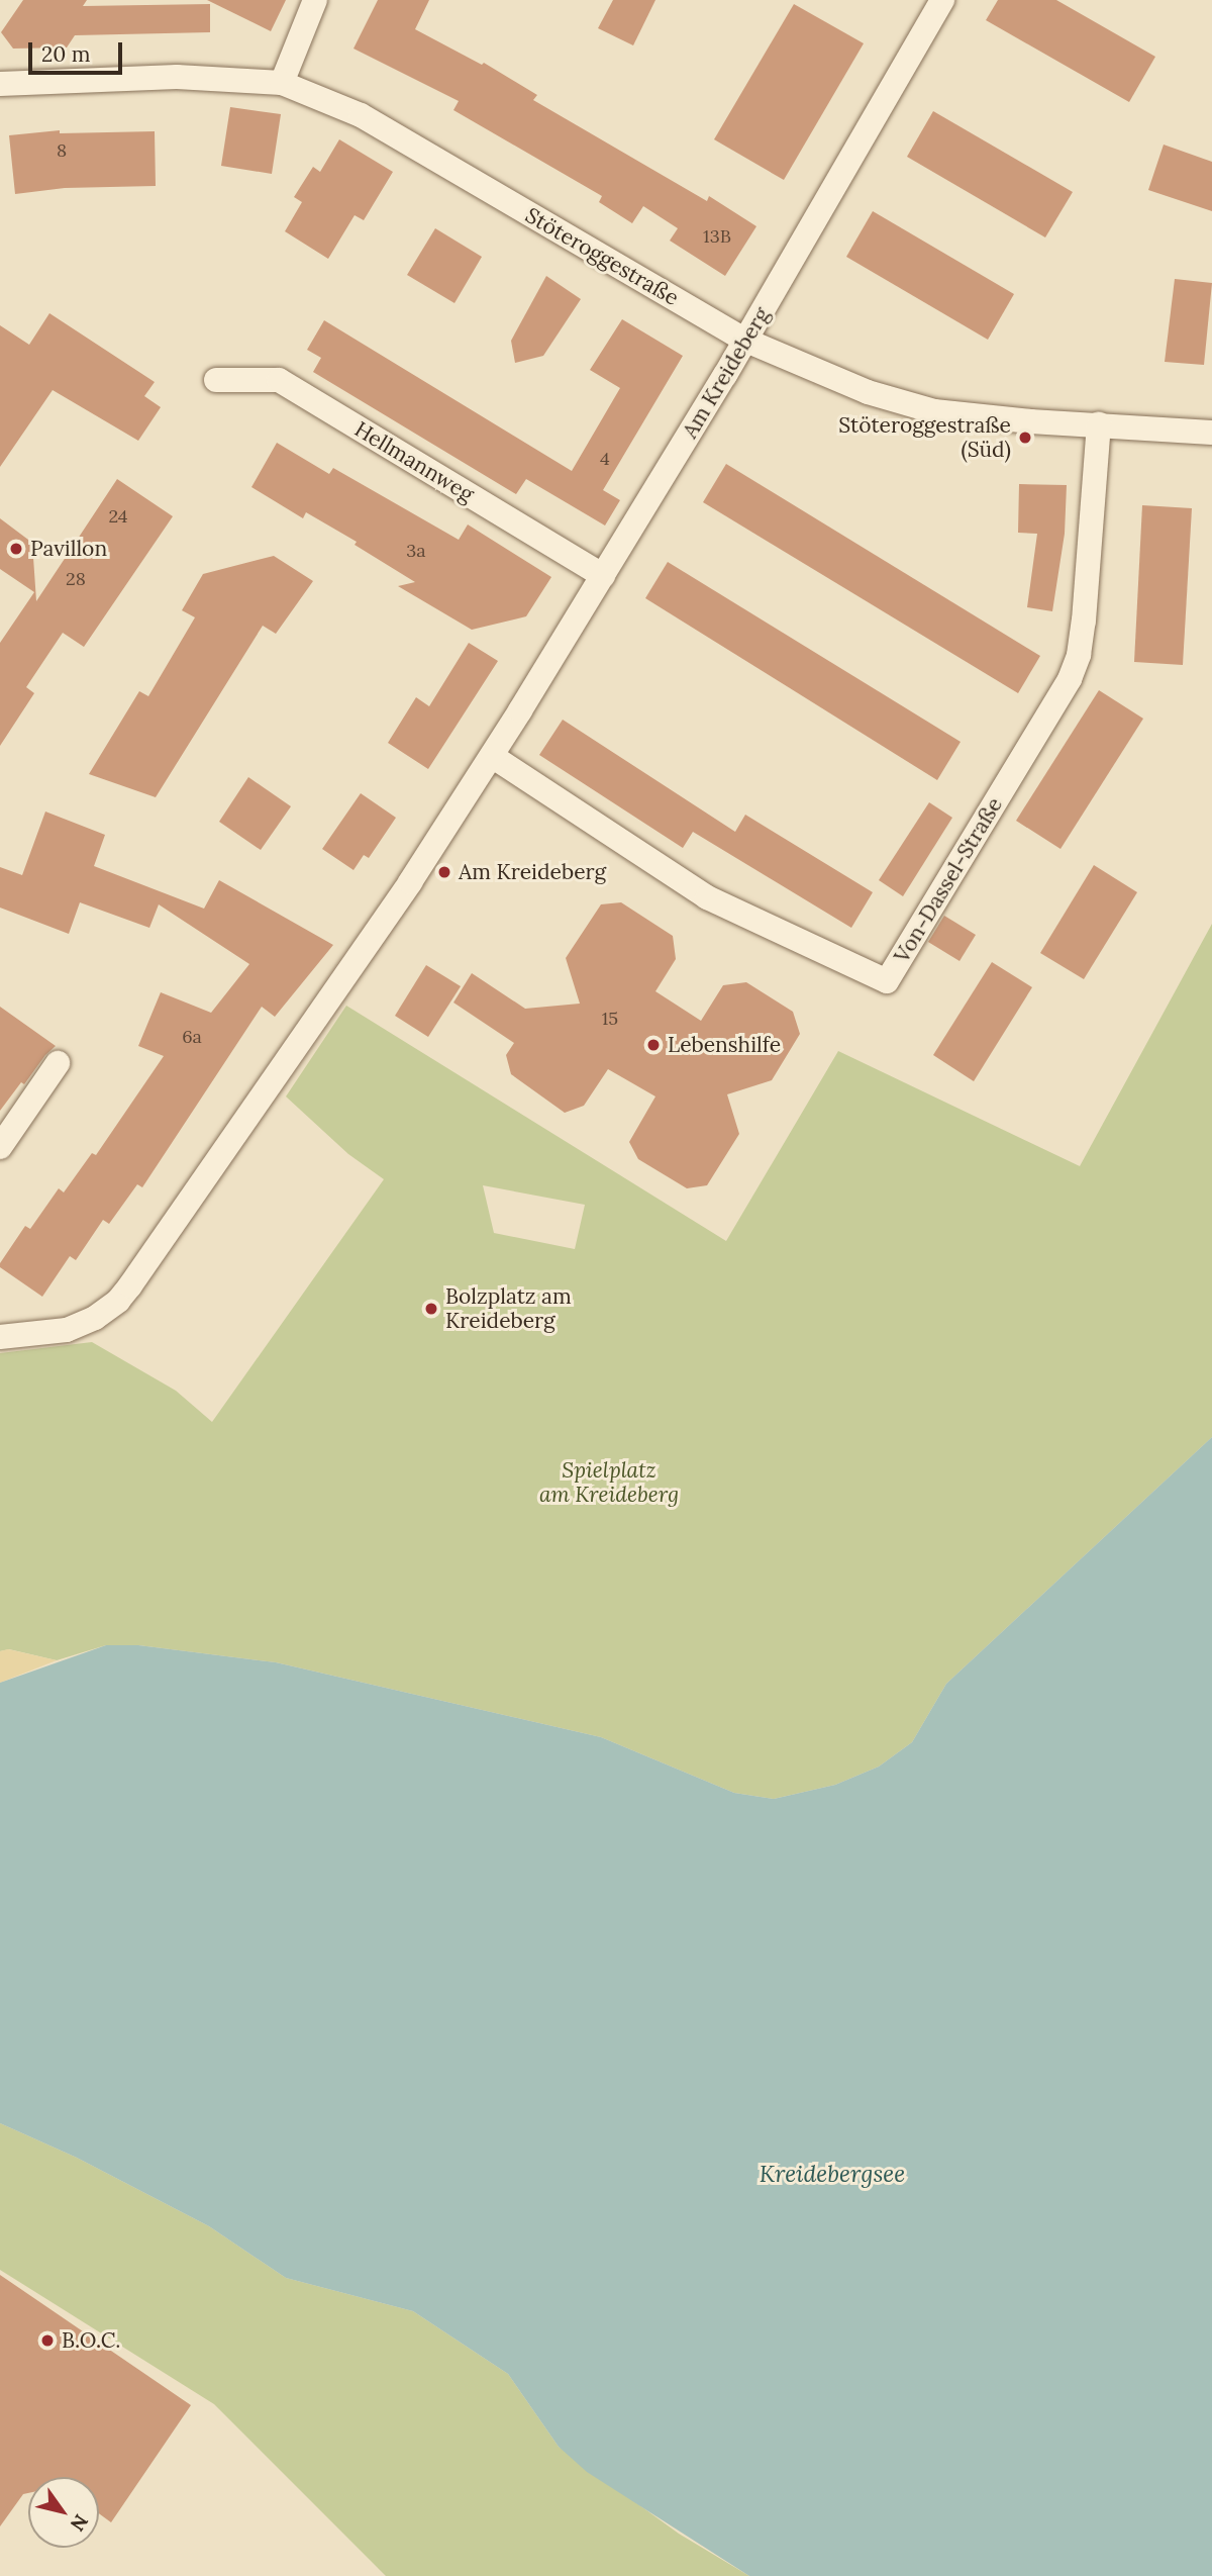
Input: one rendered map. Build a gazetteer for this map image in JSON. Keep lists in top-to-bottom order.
{
  "streets": {
    "street": [
      "Stöteroggestraße",
      "Am Kreideberg",
      "Hellmannweg",
      "Von-Dassel-Straße"
    ]
  },
  "crossings": [
    ["Stöteroggestraße", "Am Kreideberg"],
    ["Stöteroggestraße", "Von-Dassel-Straße"],
    ["Am Kreideberg", "Hellmannweg"],
    ["Am Kreideberg", "Von-Dassel-Straße"]
  ],
  "water": ["Kreidebergsee"],
  "parks": ["Spielplatz am Kreideberg"],
  "places": [
    "Stöteroggestraße (Süd)",
    "Pavillon",
    "Am Kreideberg",
    "Lebenshilfe",
    "Bolzplatz am Kreideberg",
    "B.O.C."
  ],
  "house_numbers": [
    "8",
    "13B",
    "4",
    "24",
    "3a",
    "28",
    "15",
    "6a"
  ],
  "scale_bar": "20 m",
  "north": "bottom right"
}
